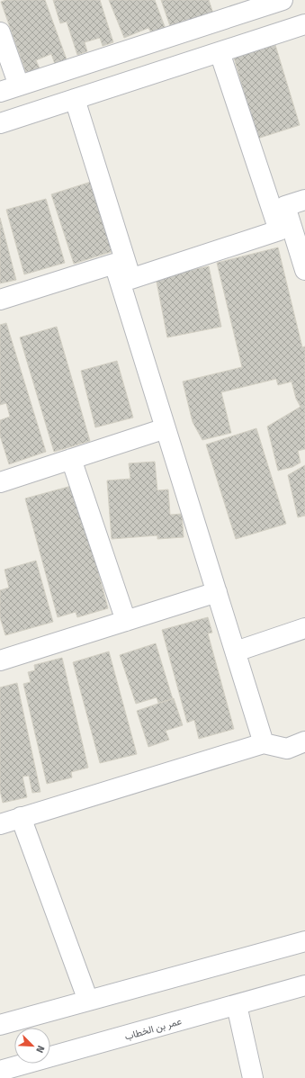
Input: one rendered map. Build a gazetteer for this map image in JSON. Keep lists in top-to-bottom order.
{
  "streets": {
    "street": ["عمر بن الخطاب"]
  },
  "north": "bottom right"
}
